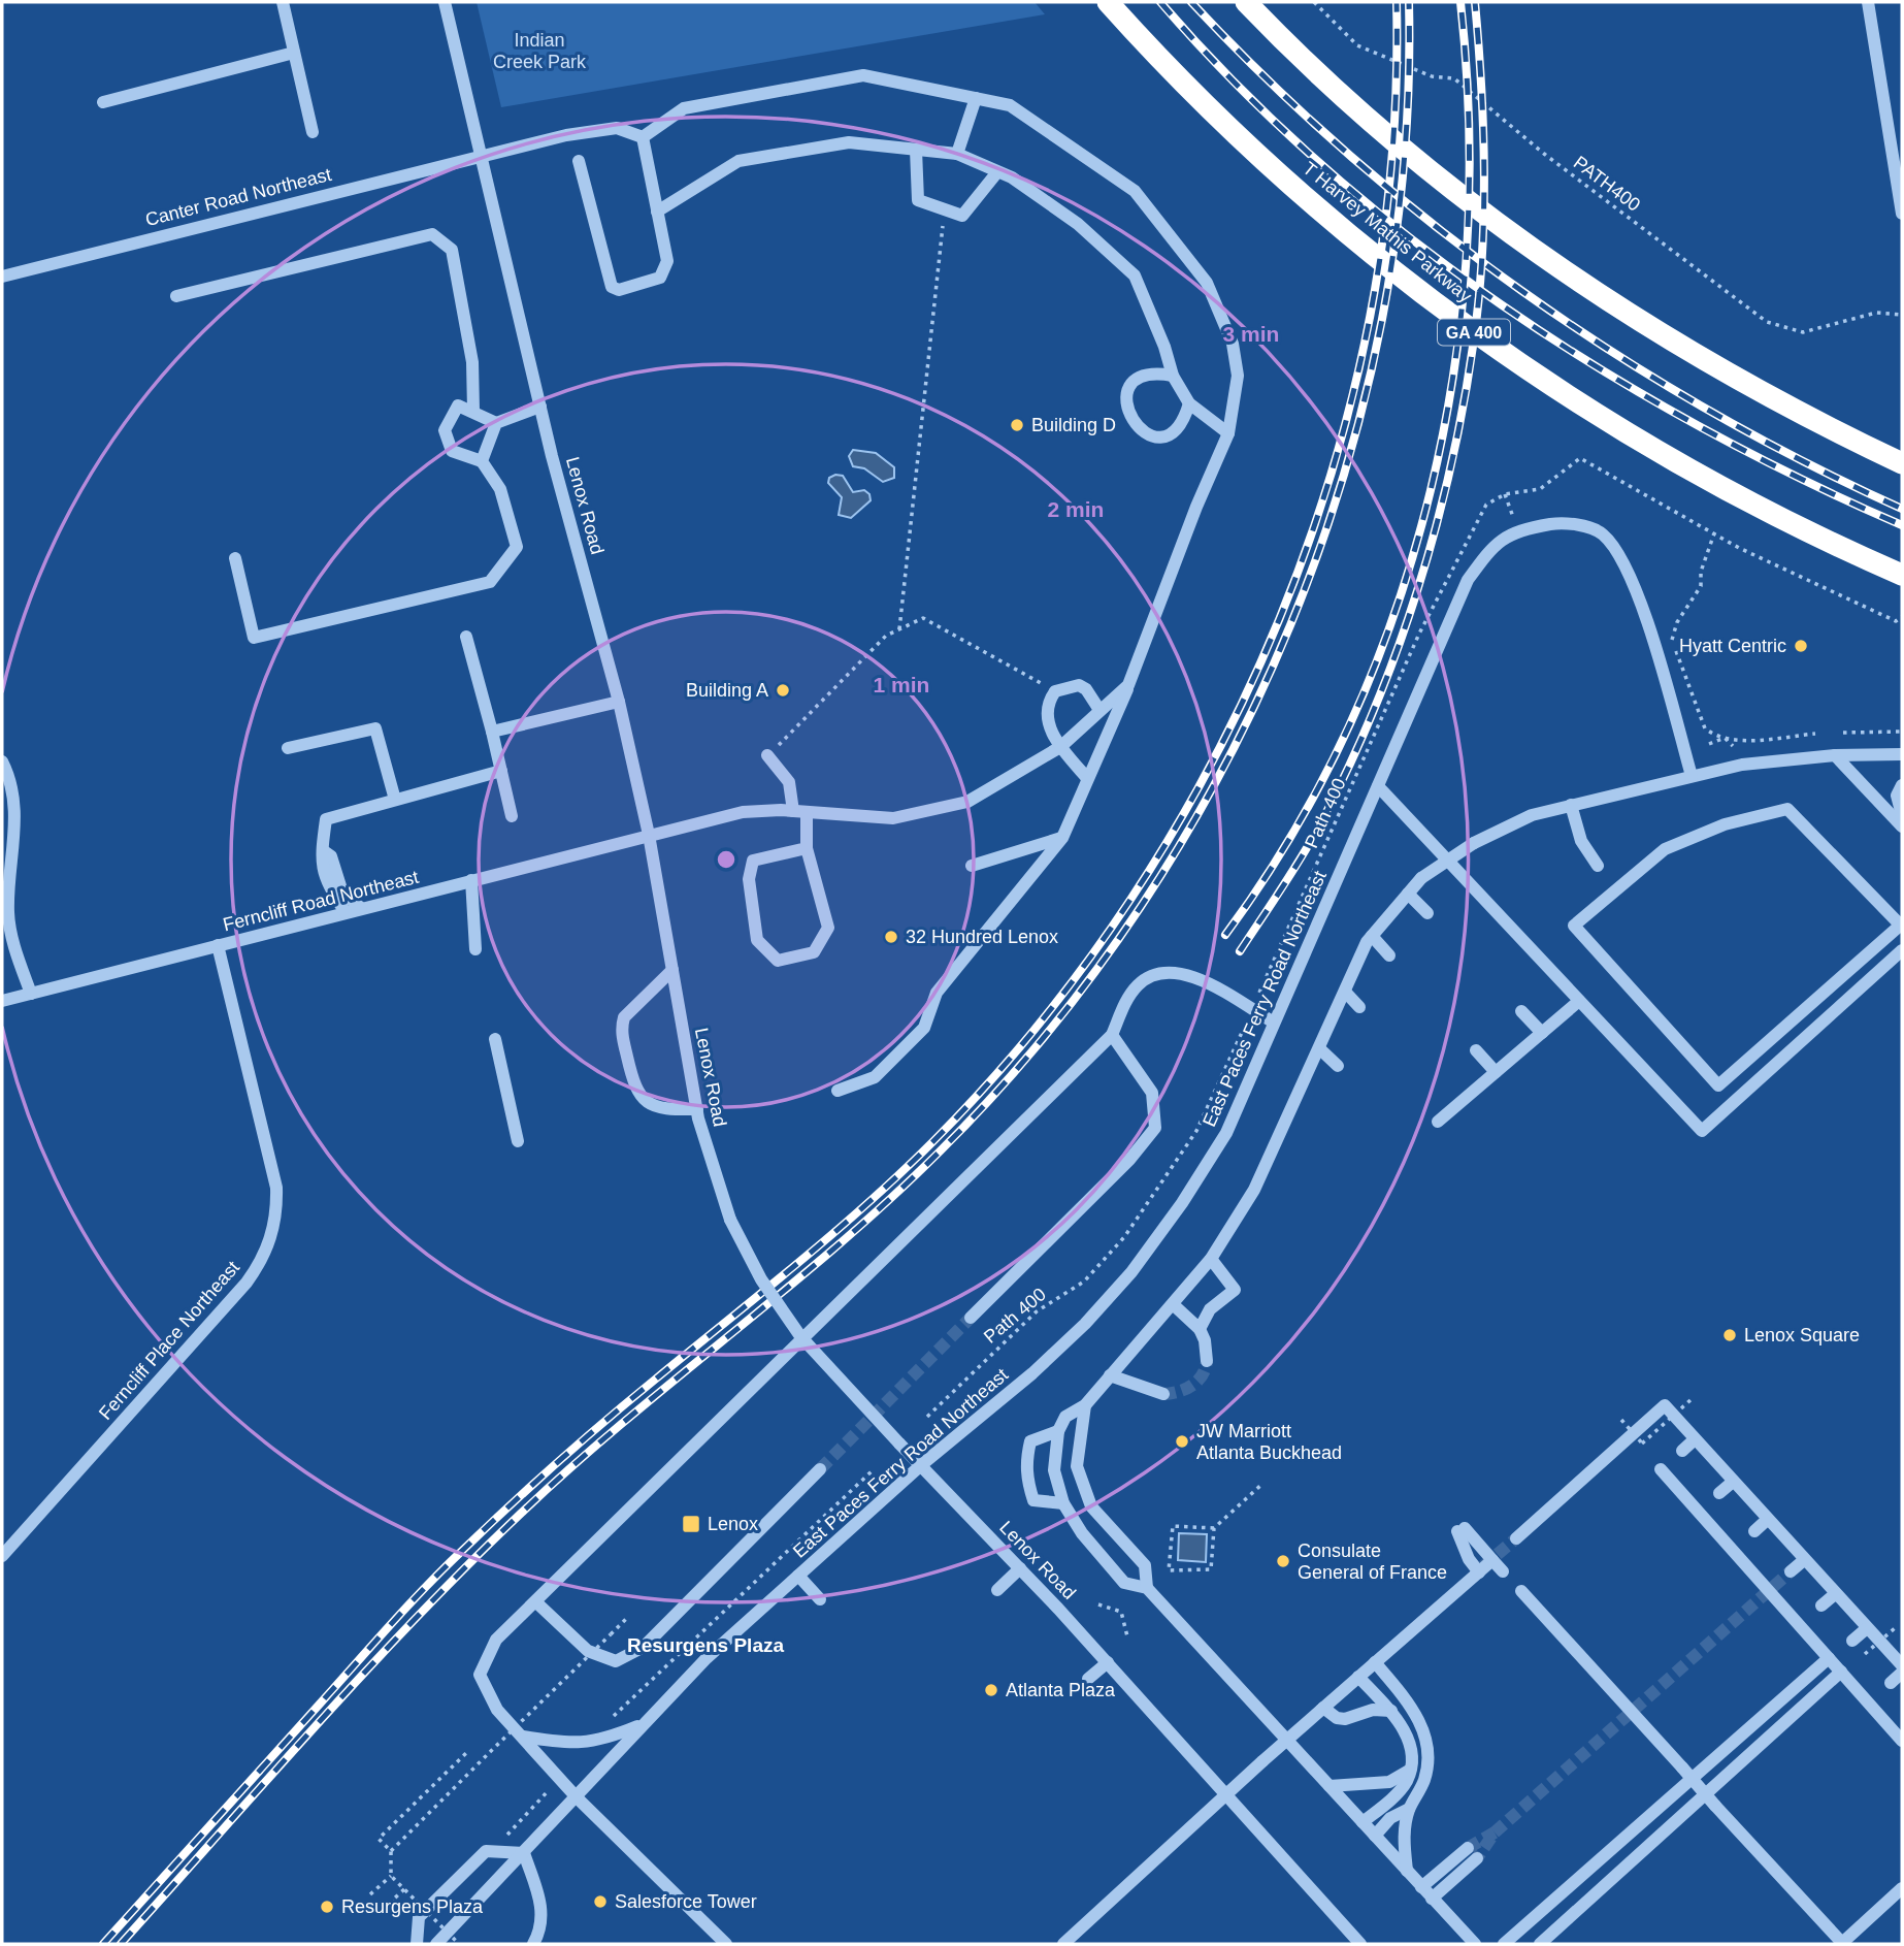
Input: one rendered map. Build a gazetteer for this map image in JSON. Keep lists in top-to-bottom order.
{
  "streets": {
    "highway": ["T Harvey Mathis Parkway", "GA 400"],
    "street": [
      "Canter Road Northeast",
      "Lenox Road",
      "Ferncliff Road Northeast",
      "East Paces Ferry Road Northeast",
      "Ferncliff Place Northeast"
    ],
    "path": ["PATH400", "Path 400"]
  },
  "crossings": [
    ["Canter Road Northeast", "Lenox Road"],
    ["Lenox Road", "Ferncliff Road Northeast"],
    ["Lenox Road", "East Paces Ferry Road Northeast"],
    ["Ferncliff Road Northeast", "Ferncliff Place Northeast"]
  ],
  "districts": ["Resurgens Plaza"],
  "parks": ["Indian Creek Park"],
  "places": {
    "other": [
      "Building D",
      "Hyatt Centric",
      "Building A",
      "32 Hundred Lenox",
      "Lenox Square",
      "JW Marriott Atlanta Buckhead",
      "Consulate General of France",
      "Atlanta Plaza",
      "Salesforce Tower",
      "Resurgens Plaza"
    ],
    "transit": ["Lenox"]
  },
  "rings": ["3 min", "2 min", "1 min"]
}
